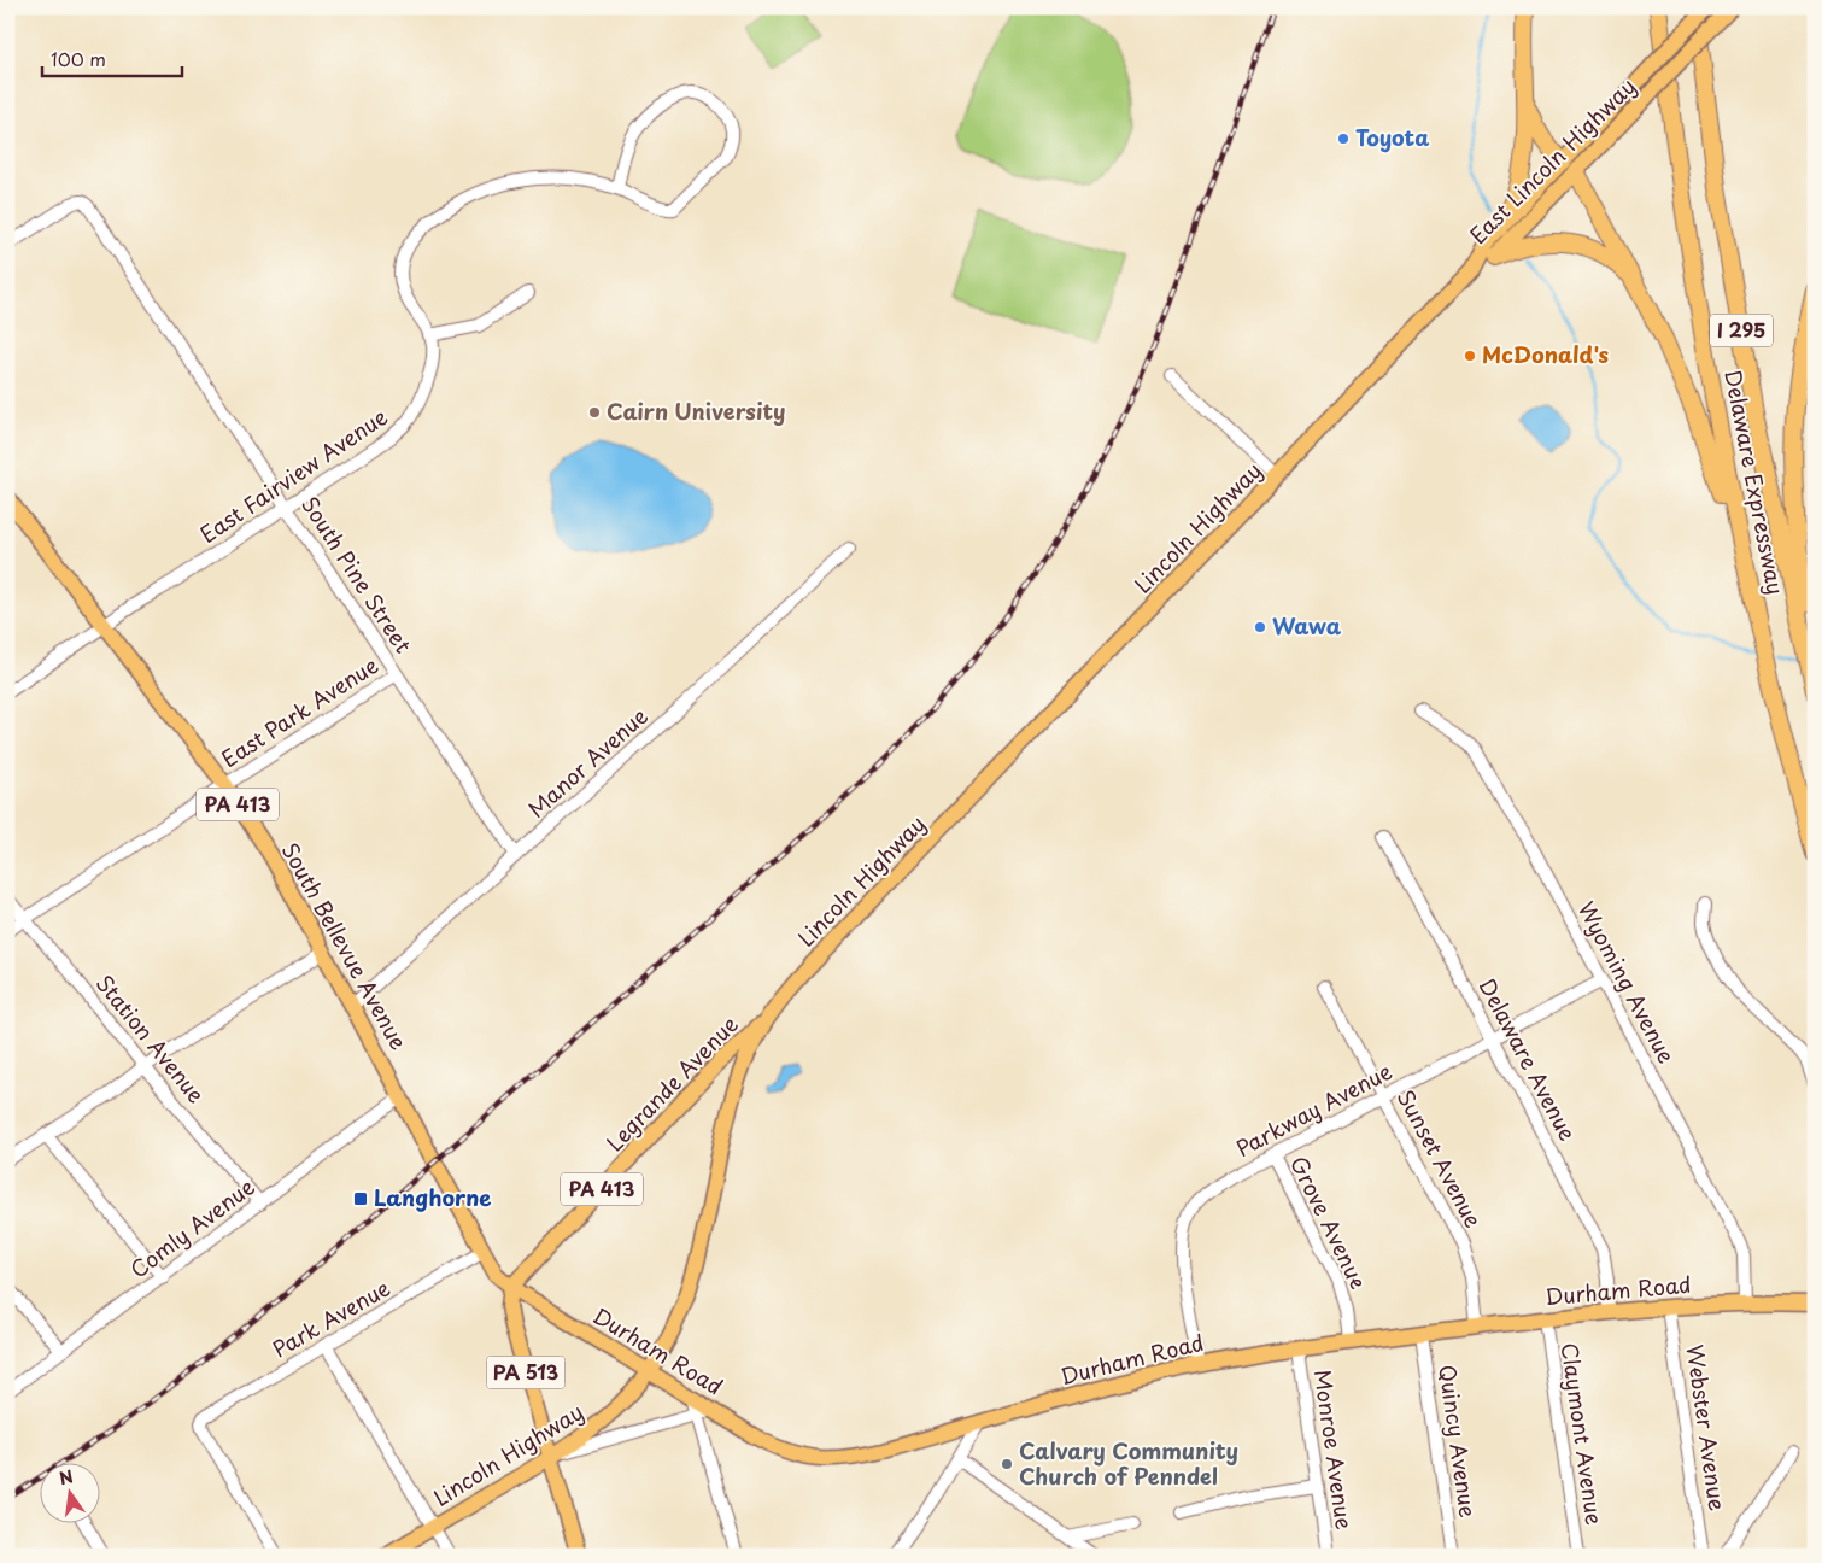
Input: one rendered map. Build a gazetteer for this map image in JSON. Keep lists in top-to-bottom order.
{
  "streets": {
    "highway": ["I 295", "Delaware Expressway"],
    "main road": [
      "East Lincoln Highway",
      "Lincoln Highway",
      "PA 413",
      "South Bellevue Avenue",
      "Legrande Avenue",
      "Durham Road",
      "PA 513"
    ],
    "street": [
      "East Fairview Avenue",
      "South Pine Street",
      "East Park Avenue",
      "Manor Avenue",
      "Wyoming Avenue",
      "Station Avenue",
      "Delaware Avenue",
      "Parkway Avenue",
      "Sunset Avenue",
      "Grove Avenue",
      "Comly Avenue",
      "Park Avenue",
      "Webster Avenue",
      "Claymont Avenue",
      "Quincy Avenue",
      "Monroe Avenue"
    ]
  },
  "crossings": [
    ["East Lincoln Highway", "Lincoln Highway"],
    ["East Fairview Avenue", "South Pine Street"],
    ["East Fairview Avenue", "South Bellevue Avenue"],
    ["Lincoln Highway", "Legrande Avenue"],
    ["Lincoln Highway", "Durham Road"],
    ["Lincoln Highway", "PA 513"],
    ["South Pine Street", "East Park Avenue"],
    ["South Pine Street", "Manor Avenue"],
    ["East Park Avenue", "South Bellevue Avenue"],
    ["East Park Avenue", "Station Avenue"],
    ["Manor Avenue", "South Bellevue Avenue"],
    ["South Bellevue Avenue", "Legrande Avenue"],
    ["South Bellevue Avenue", "Comly Avenue"],
    ["South Bellevue Avenue", "Durham Road"],
    ["South Bellevue Avenue", "Park Avenue"],
    ["South Bellevue Avenue", "PA 513"],
    ["Wyoming Avenue", "Parkway Avenue"],
    ["Wyoming Avenue", "Durham Road"],
    ["Station Avenue", "Comly Avenue"],
    ["Delaware Avenue", "Parkway Avenue"],
    ["Delaware Avenue", "Durham Road"],
    ["Legrande Avenue", "Durham Road"],
    ["Legrande Avenue", "PA 513"],
    ["Parkway Avenue", "Sunset Avenue"],
    ["Parkway Avenue", "Grove Avenue"],
    ["Parkway Avenue", "Durham Road"],
    ["Sunset Avenue", "Durham Road"],
    ["Grove Avenue", "Durham Road"],
    ["Durham Road", "PA 513"],
    ["Durham Road", "Webster Avenue"],
    ["Durham Road", "Claymont Avenue"],
    ["Durham Road", "Quincy Avenue"],
    ["Durham Road", "Monroe Avenue"]
  ],
  "places": {
    "other": [
      "Toyota",
      "McDonald's",
      "Cairn University",
      "Wawa",
      "Calvary Community Church of Penndel"
    ],
    "transit": ["Langhorne"]
  },
  "scale_bar": "100 m",
  "north": "top"
}
